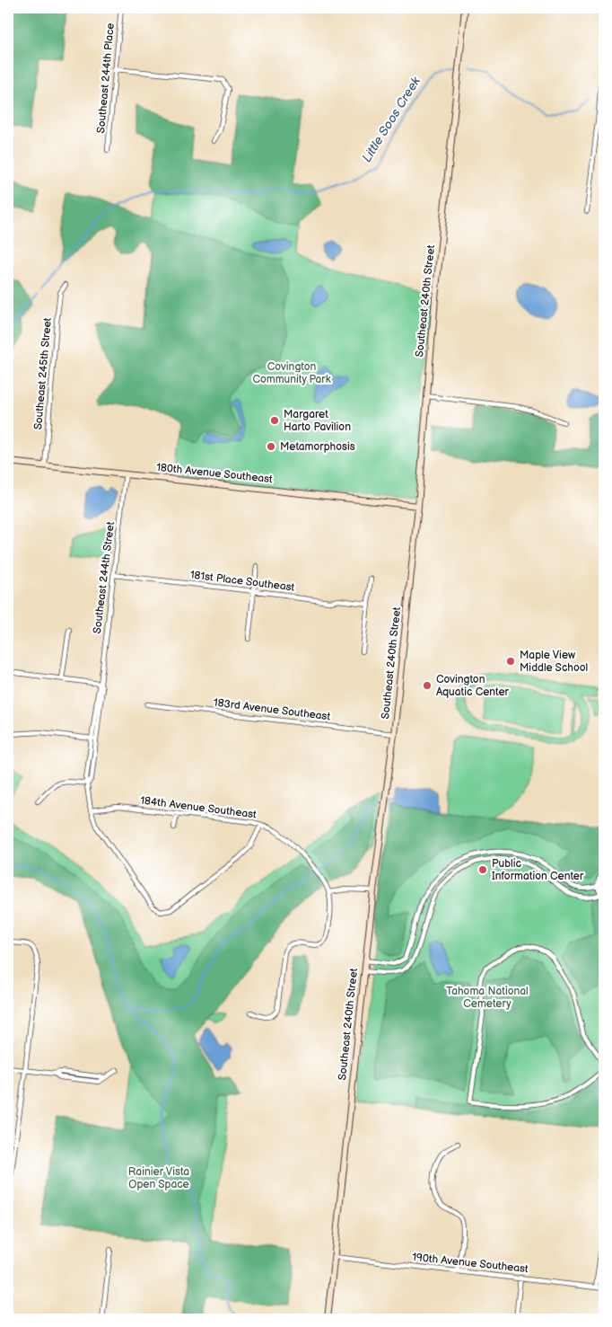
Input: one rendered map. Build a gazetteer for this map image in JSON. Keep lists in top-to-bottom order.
{
  "streets": {
    "main road": ["Southeast 240th Street", "180th Avenue Southeast"],
    "street": [
      "Southeast 244th Place",
      "Southeast 245th Street",
      "Southeast 244th Street",
      "181st Place Southeast",
      "183rd Avenue Southeast",
      "184th Avenue Southeast",
      "190th Avenue Southeast"
    ]
  },
  "crossings": [
    ["Southeast 240th Street", "180th Avenue Southeast"],
    ["Southeast 240th Street", "183rd Avenue Southeast"],
    ["Southeast 240th Street", "190th Avenue Southeast"],
    ["Southeast 245th Street", "180th Avenue Southeast"],
    ["180th Avenue Southeast", "Southeast 244th Street"],
    ["Southeast 244th Street", "181st Place Southeast"],
    ["Southeast 244th Street", "184th Avenue Southeast"]
  ],
  "water": ["Little Soos Creek"],
  "parks": ["Covington Community Park", "Tahoma National Cemetery", "Rainier Vista Open Space"],
  "places": [
    "Margaret Harto Pavilion",
    "Metamorphosis",
    "Maple View Middle School",
    "Covington Aquatic Center",
    "Public Information Center"
  ]
}
